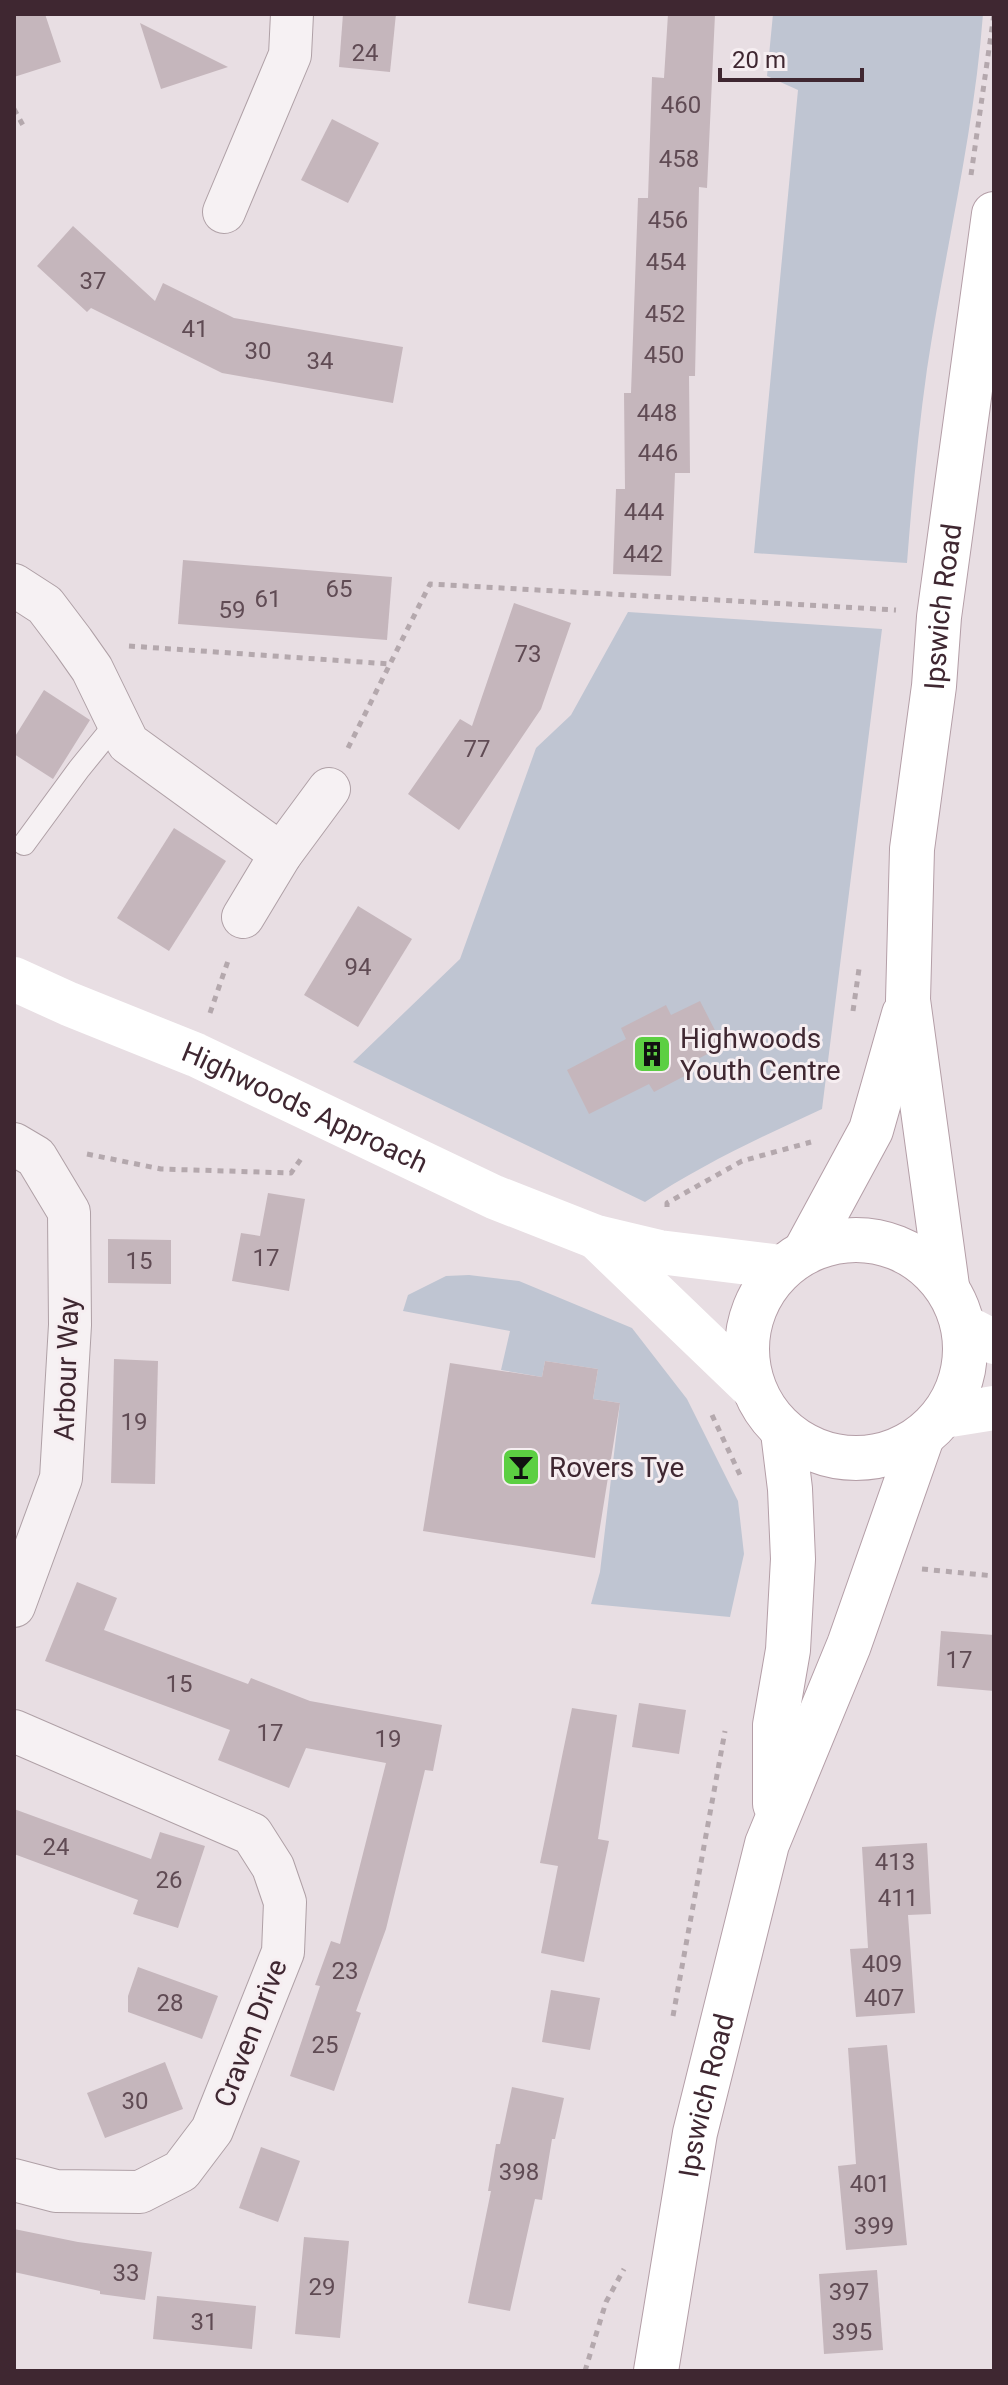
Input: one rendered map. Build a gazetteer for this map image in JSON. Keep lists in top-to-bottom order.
{
  "streets": {
    "main road": ["Ipswich Road", "Highwoods Approach"],
    "street": ["Arbour Way", "Craven Drive"]
  },
  "crossings": [
    ["Ipswich Road", "Highwoods Approach"]
  ],
  "places": {
    "building": ["Highwoods Youth Centre"],
    "bar": ["Rovers Tye"]
  },
  "house_numbers": [
    "24",
    "460",
    "458",
    "456",
    "454",
    "37",
    "452",
    "41",
    "30",
    "450",
    "34",
    "448",
    "446",
    "444",
    "442",
    "65",
    "61",
    "59",
    "73",
    "77",
    "94",
    "17",
    "15",
    "19",
    "17",
    "15",
    "17",
    "19",
    "24",
    "413",
    "26",
    "411",
    "409",
    "23",
    "407",
    "28",
    "25",
    "30",
    "398",
    "401",
    "399",
    "33",
    "29",
    "397",
    "31",
    "395"
  ],
  "scale_bar": "20 m"
}
